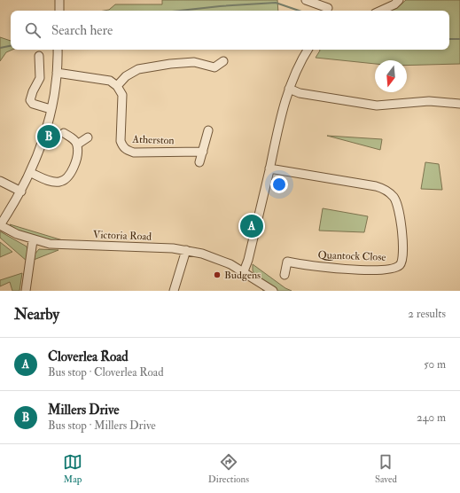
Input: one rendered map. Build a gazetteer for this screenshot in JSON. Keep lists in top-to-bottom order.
{
  "streets": {
    "street": ["Atherston", "Victoria Road", "Quantock Close"]
  },
  "places": ["Budgens"],
  "north": "bottom",
  "page": {
    "search": "Search here",
    "pins": ["B", "A"],
    "heading": ["Nearby", "2 results"],
    "list": [
      {
        "mark": "A",
        "name": "Cloverlea Road",
        "note": "Bus stop · Cloverlea Road",
        "value": "50 m"
      },
      {
        "mark": "B",
        "name": "Millers Drive",
        "note": "Bus stop · Millers Drive",
        "value": "240 m"
      }
    ],
    "nav": ["Map", "Directions", "Saved"]
  }
}
